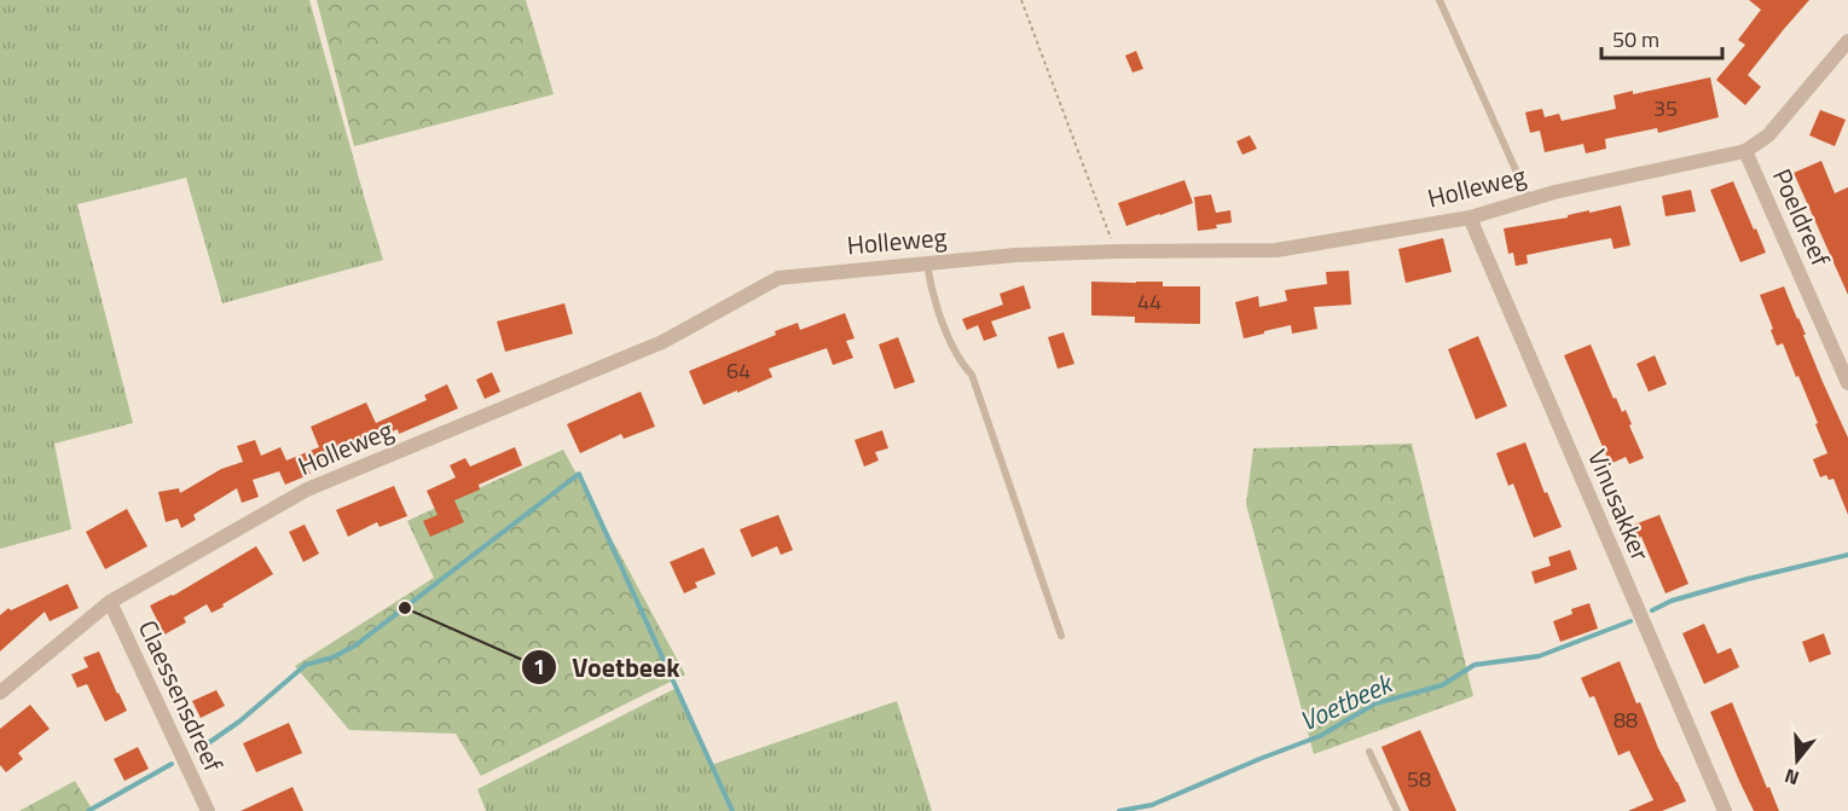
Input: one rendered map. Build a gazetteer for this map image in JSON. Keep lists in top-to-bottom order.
{
  "streets": {
    "street": [
      "Holleweg",
      "Poeldreef",
      "Vinusakker",
      "Claessensdreef"
    ]
  },
  "crossings": [
    ["Holleweg", "Poeldreef"],
    ["Holleweg", "Vinusakker"],
    ["Holleweg", "Claessensdreef"]
  ],
  "water": ["Voetbeek"],
  "places": ["Voetbeek"],
  "house_numbers": [
    "35",
    "44",
    "64",
    "88",
    "58"
  ],
  "scale_bar": "50 m",
  "north": "bottom"
}
